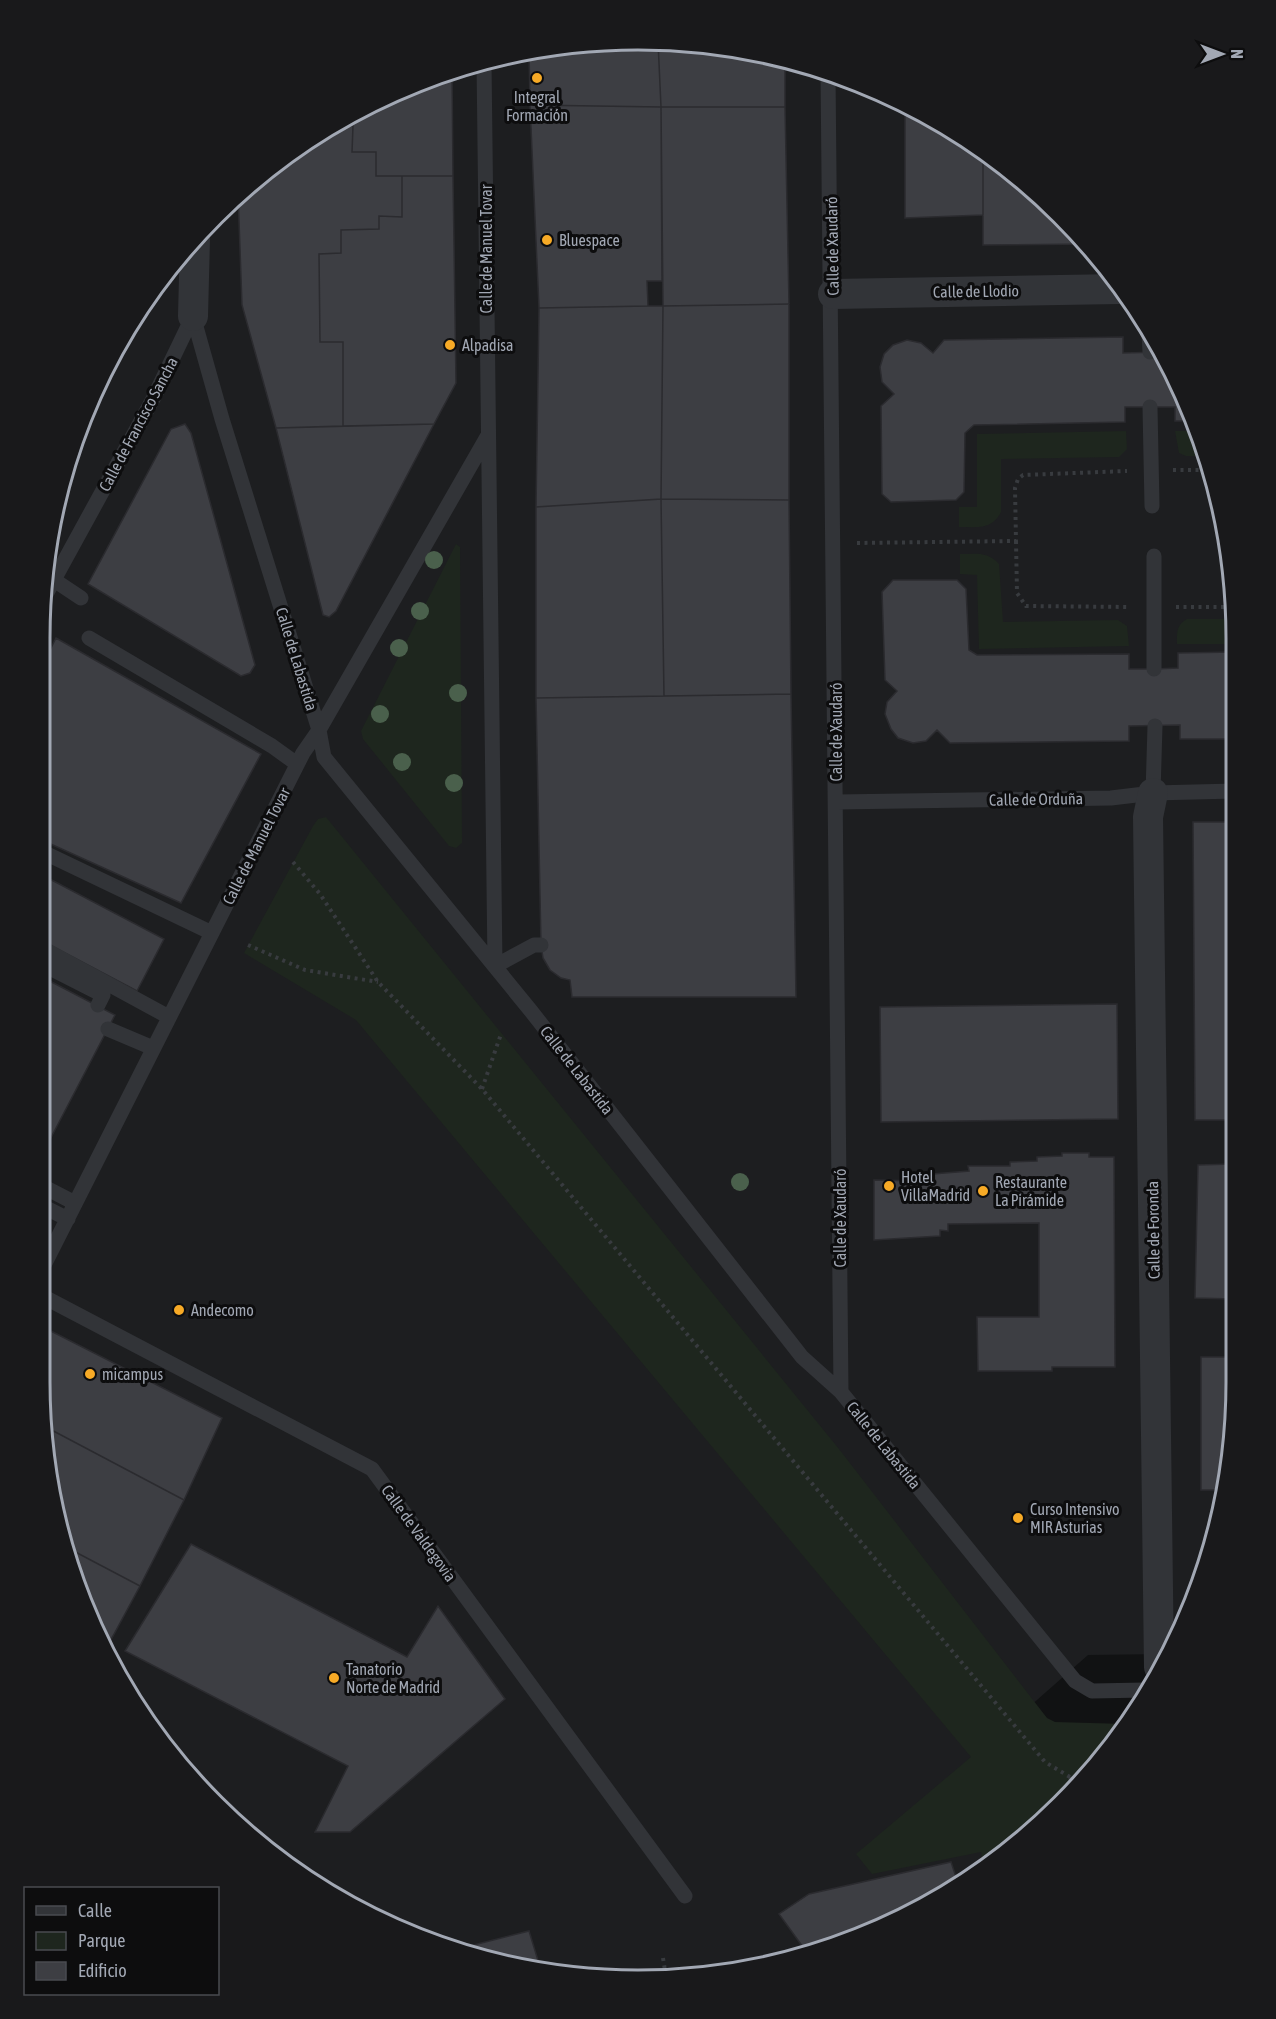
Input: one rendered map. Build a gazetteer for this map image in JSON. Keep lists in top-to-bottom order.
{
  "streets": {
    "street": ["Calle de Llodio", "Calle de Francisco Sancha", "Calle de Foronda"],
    "lane": [
      "Calle de Xaudaró",
      "Calle de Manuel Tovar",
      "Calle de Labastida",
      "Calle de Orduña",
      "Calle de Valdegovia"
    ]
  },
  "crossings": [
    ["Calle de Xaudaró", "Calle de Llodio"],
    ["Calle de Xaudaró", "Calle de Labastida"],
    ["Calle de Xaudaró", "Calle de Orduña"],
    ["Calle de Manuel Tovar", "Calle de Labastida"],
    ["Calle de Francisco Sancha", "Calle de Labastida"],
    ["Calle de Orduña", "Calle de Foronda"]
  ],
  "places": [
    "Integral Formación",
    "Bluespace",
    "Alpadisa",
    "Hotel VillaMadrid",
    "Restaurante La Pirámide",
    "Andecomo",
    "micampus",
    "Curso Intensivo MIR Asturias",
    "Tanatorio Norte de Madrid"
  ],
  "legend": ["Calle", "Parque", "Edificio"],
  "north": "right"
}
